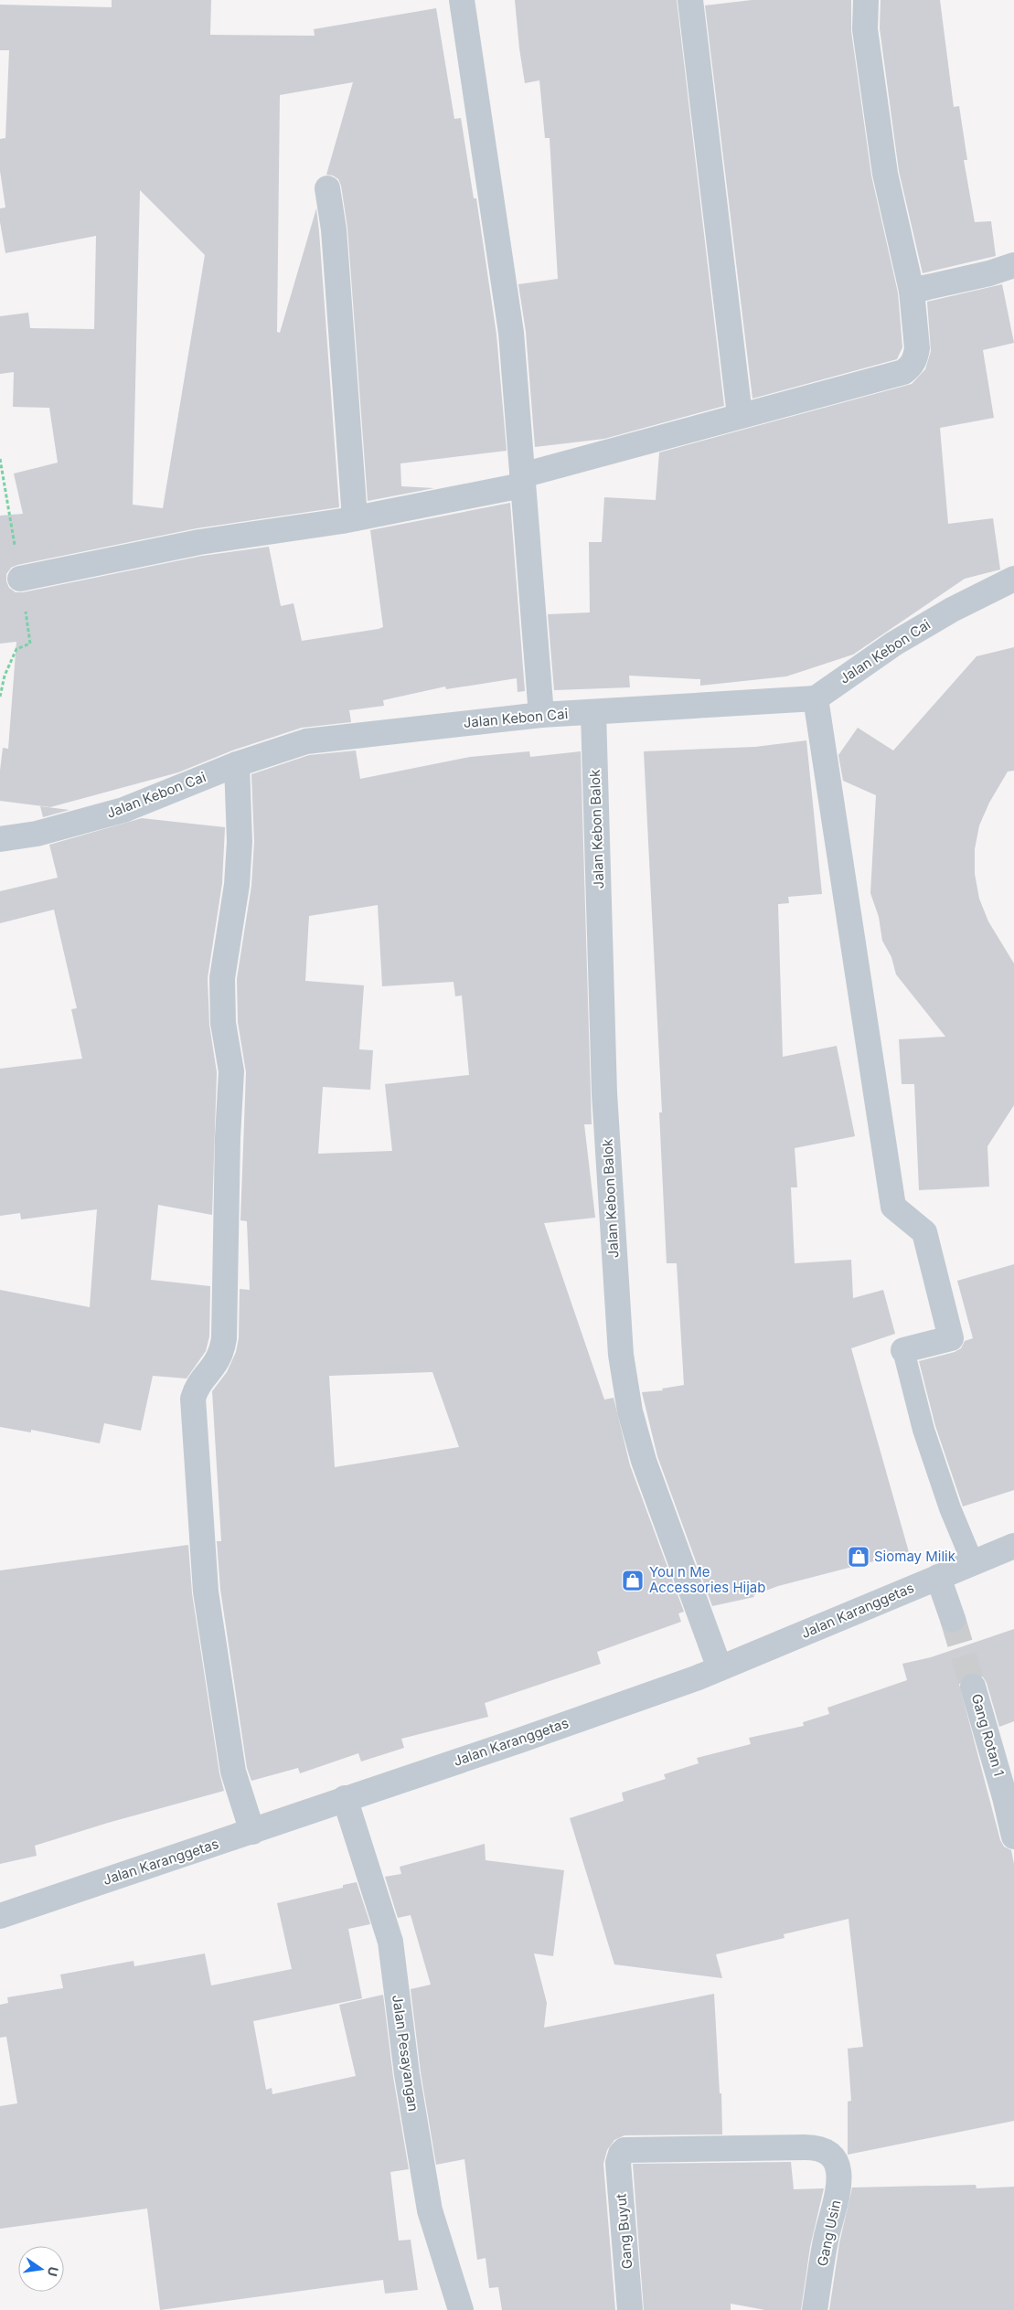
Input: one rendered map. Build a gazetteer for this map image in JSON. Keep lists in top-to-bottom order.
{
  "streets": {
    "street": [
      "Jalan Kebon Cai",
      "Jalan Kebon Balok",
      "Jalan Karanggetas",
      "Gang Rotan 1",
      "Jalan Pesayangan",
      "Gang Buyut",
      "Gang Usin"
    ]
  },
  "crossings": [
    ["Jalan Kebon Cai", "Jalan Kebon Balok"],
    ["Jalan Kebon Balok", "Jalan Karanggetas"],
    ["Jalan Karanggetas", "Jalan Pesayangan"],
    ["Gang Buyut", "Gang Usin"]
  ],
  "places": {
    "shop": ["Siomay Milik", "You n Me Accessories Hijab"]
  },
  "north": "right"
}
